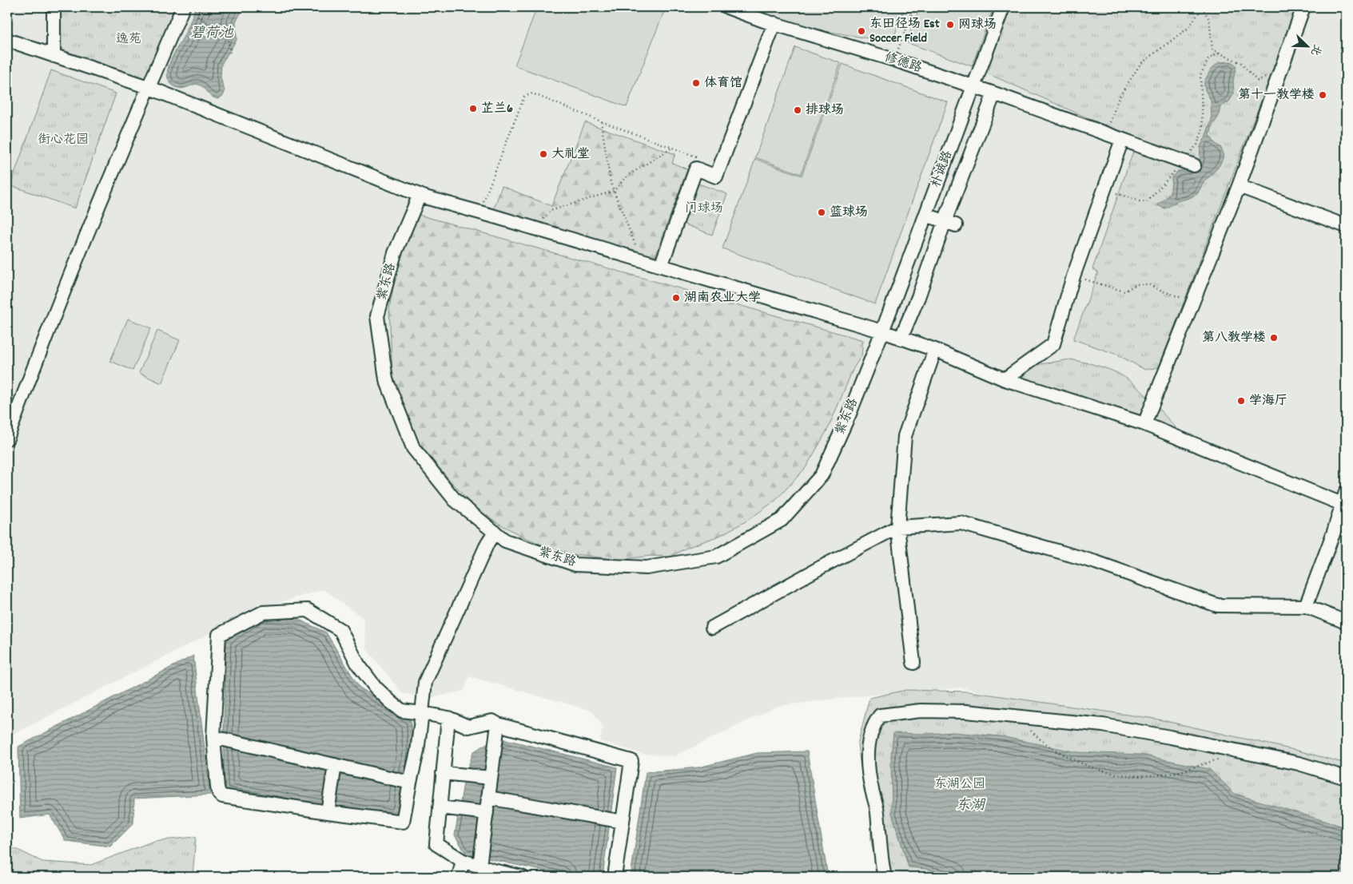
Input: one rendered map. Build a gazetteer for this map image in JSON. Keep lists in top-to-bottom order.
{
  "streets": {
    "street": ["修德路", "朴诚路", "紫东路"]
  },
  "crossings": [
    ["修德路", "朴诚路"],
    ["朴诚路", "紫东路"]
  ],
  "water": ["碧荷池", "东湖"],
  "parks": [
    "逸苑",
    "街心花园",
    "门球场",
    "东湖公园"
  ],
  "places": [
    "网球场",
    "东田径场 Est Soccer Field",
    "体育馆",
    "第十一教学楼",
    "芷兰6",
    "排球场",
    "大礼堂",
    "篮球场",
    "湖南农业大学",
    "第八教学楼",
    "学海厅"
  ],
  "north": "bottom right"
}
